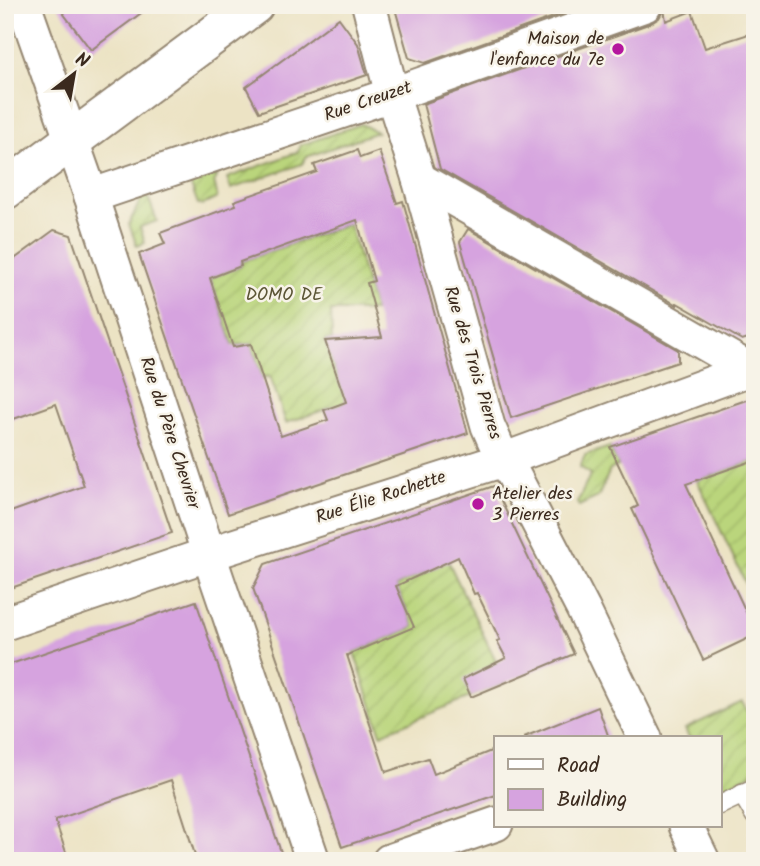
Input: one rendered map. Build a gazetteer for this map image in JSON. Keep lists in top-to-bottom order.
{
  "streets": {
    "street": [
      "Rue Creuzet",
      "Rue des Trois Pierres",
      "Rue du Père Chevrier",
      "Rue Élie Rochette"
    ]
  },
  "crossings": [
    ["Rue Creuzet", "Rue des Trois Pierres"],
    ["Rue Creuzet", "Rue du Père Chevrier"],
    ["Rue des Trois Pierres", "Rue Élie Rochette"],
    ["Rue du Père Chevrier", "Rue Élie Rochette"]
  ],
  "parks": ["DOMO DE"],
  "places": ["Maison de l'enfance du 7e", "Atelier des 3 Pierres"],
  "legend": ["Road", "Building"],
  "north": "top right"
}
